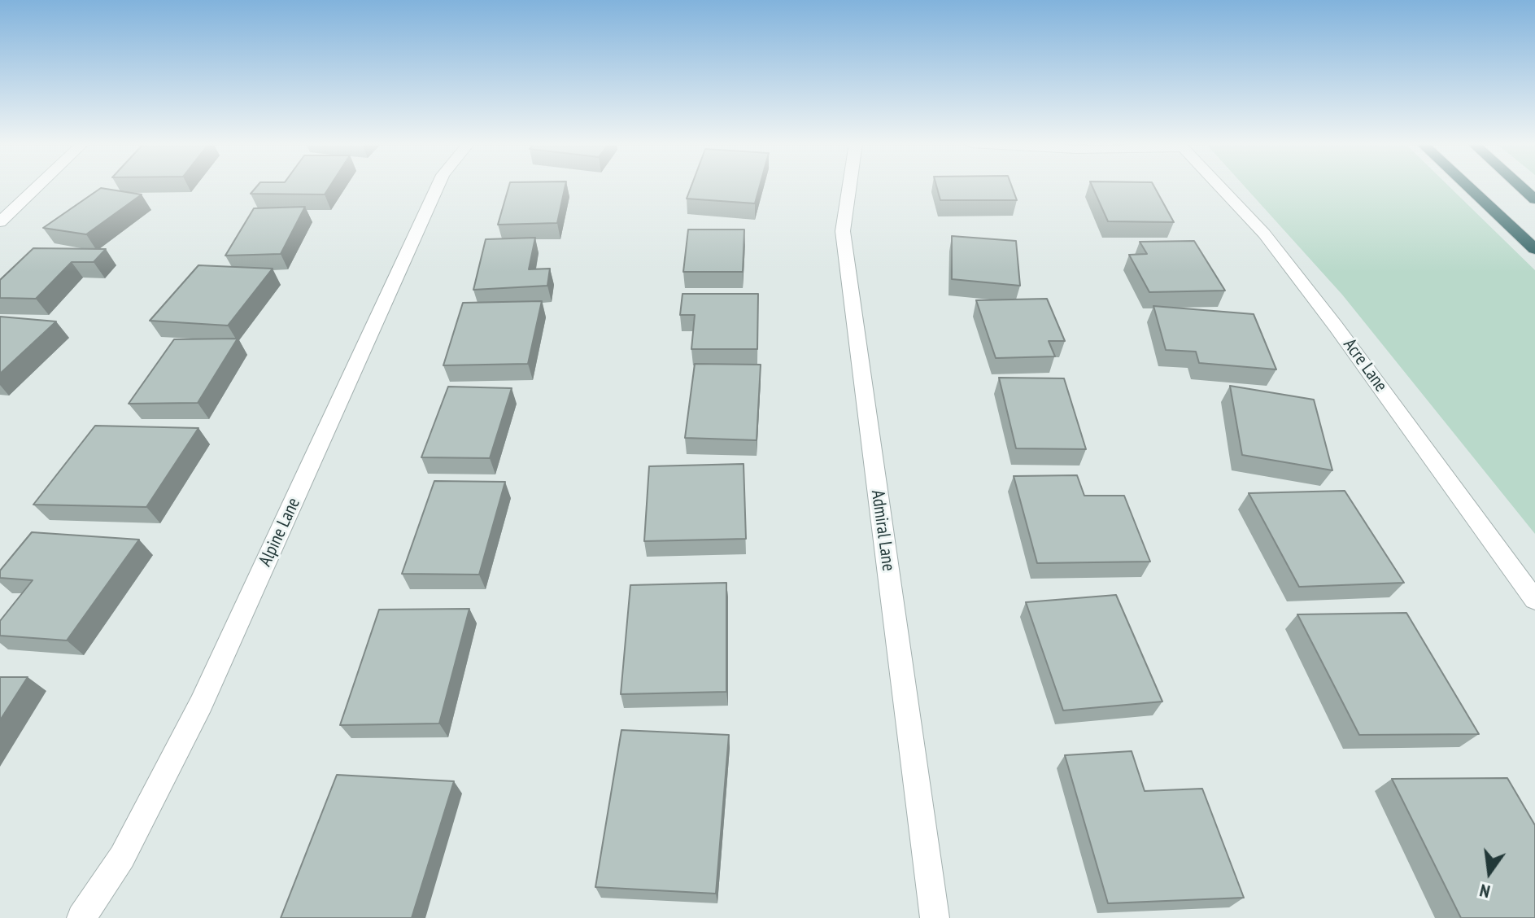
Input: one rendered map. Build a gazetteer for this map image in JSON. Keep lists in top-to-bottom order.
{
  "streets": {
    "street": ["Acre Lane", "Admiral Lane", "Alpine Lane"]
  },
  "north": "bottom"
}
